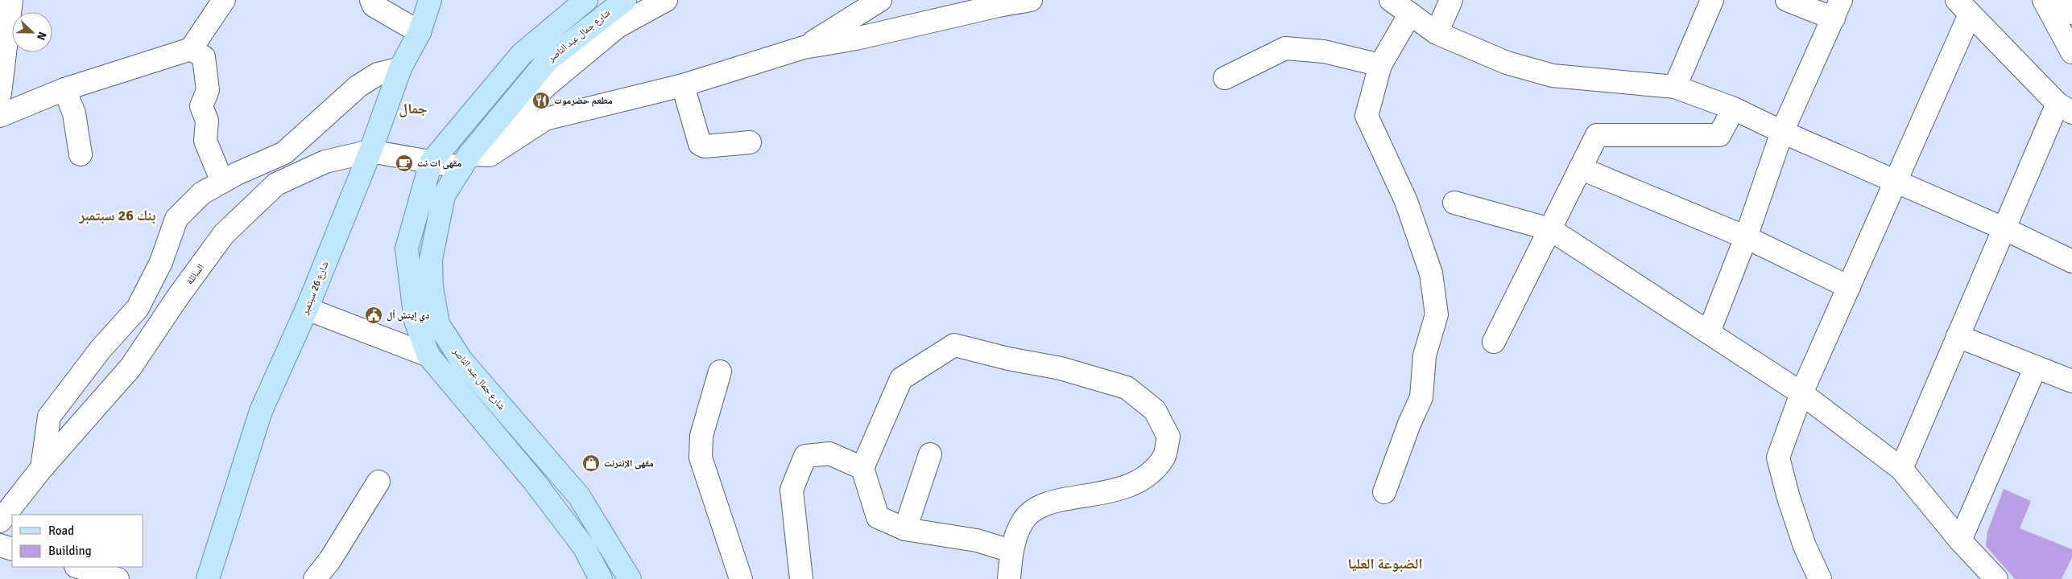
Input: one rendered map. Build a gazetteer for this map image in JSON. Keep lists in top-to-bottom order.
{
  "streets": {
    "main road": ["شارع جمال عبد الناصر", "شارع 26 سبتمبر"],
    "street": ["السائلة"]
  },
  "crossings": [
    ["شارع جمال عبد الناصر", "السائلة"],
    ["السائلة", "شارع 26 سبتمبر"]
  ],
  "districts": ["جمال", "بنك 26 سبتمبر", "الضبوعة العليا"],
  "places": {
    "restaurant": ["مطعم حضرموت"],
    "cafe": ["مقهى ات نت"],
    "public building": ["دي إيتش أل"],
    "shop": ["مقهى الإنترنت"]
  },
  "legend": ["Road", "Building"],
  "north": "right"
}
